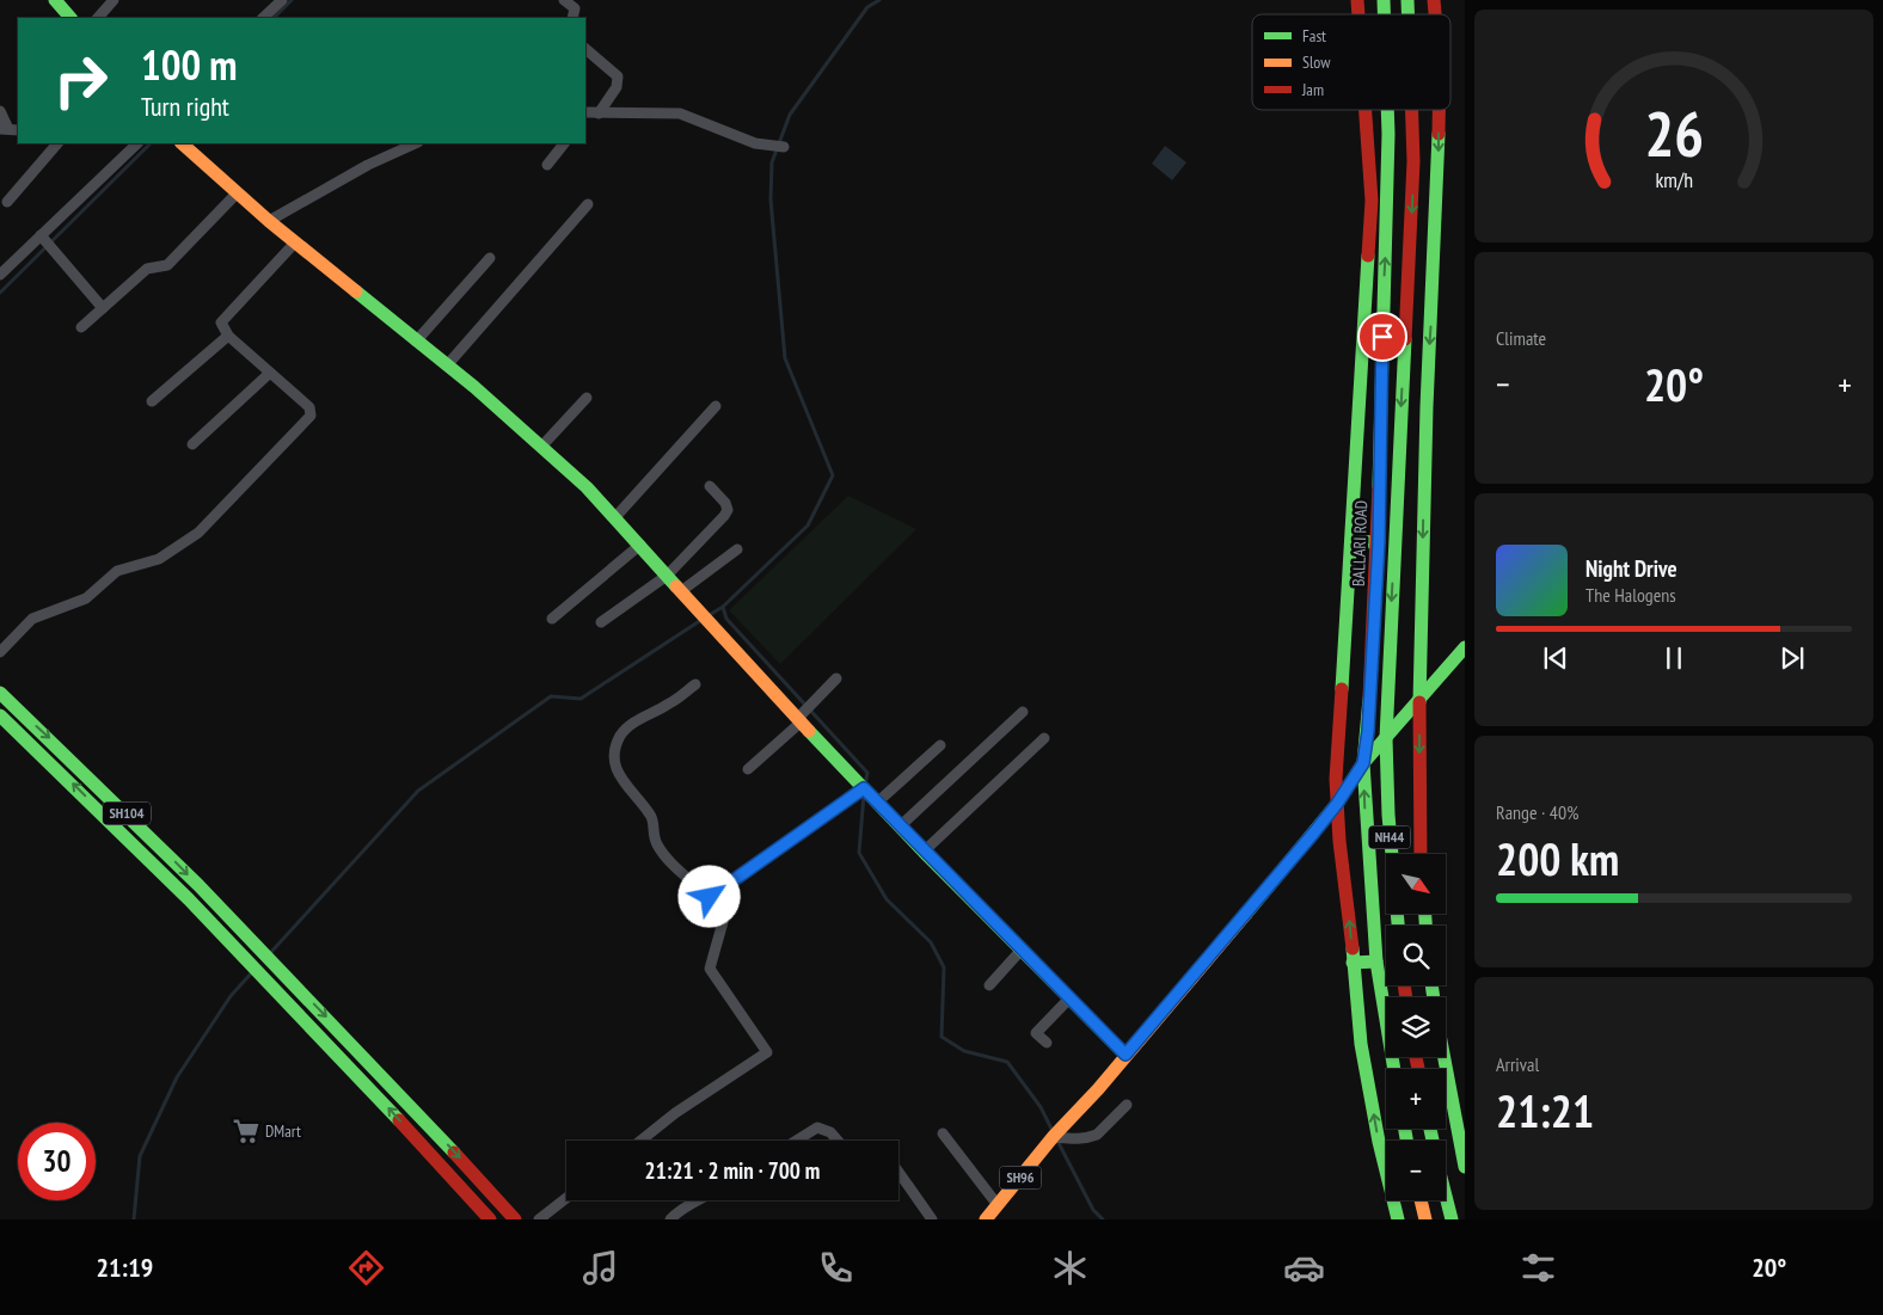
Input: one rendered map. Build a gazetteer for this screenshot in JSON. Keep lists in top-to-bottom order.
{
  "streets": {
    "main road": [
      "BALLARI ROAD",
      "SH104",
      "NH44",
      "SH96"
    ]
  },
  "crossings": [
    ["BALLARI ROAD", "SH96"]
  ],
  "places": {
    "supermarket": ["DMart"]
  },
  "legend": ["Fast", "Slow", "Jam"],
  "north": "bottom right",
  "page": {
    "turn": ["100 m", "Turn right"],
    "tile": [
      "Climate",
      ["Range · 40%", "200 km"],
      ["Arrival", "21:21"]
    ],
    "heat": ["−", "20°", "+"],
    "song": ["Night Drive", "The Halogens"],
    "map_buttons": ["+", "−"],
    "limit": "30",
    "trip": "21:21 · 2 min · 700 m",
    "tabs": ["21:19", "20°"],
    "gauge": ["26", "km/h"]
  }
}
